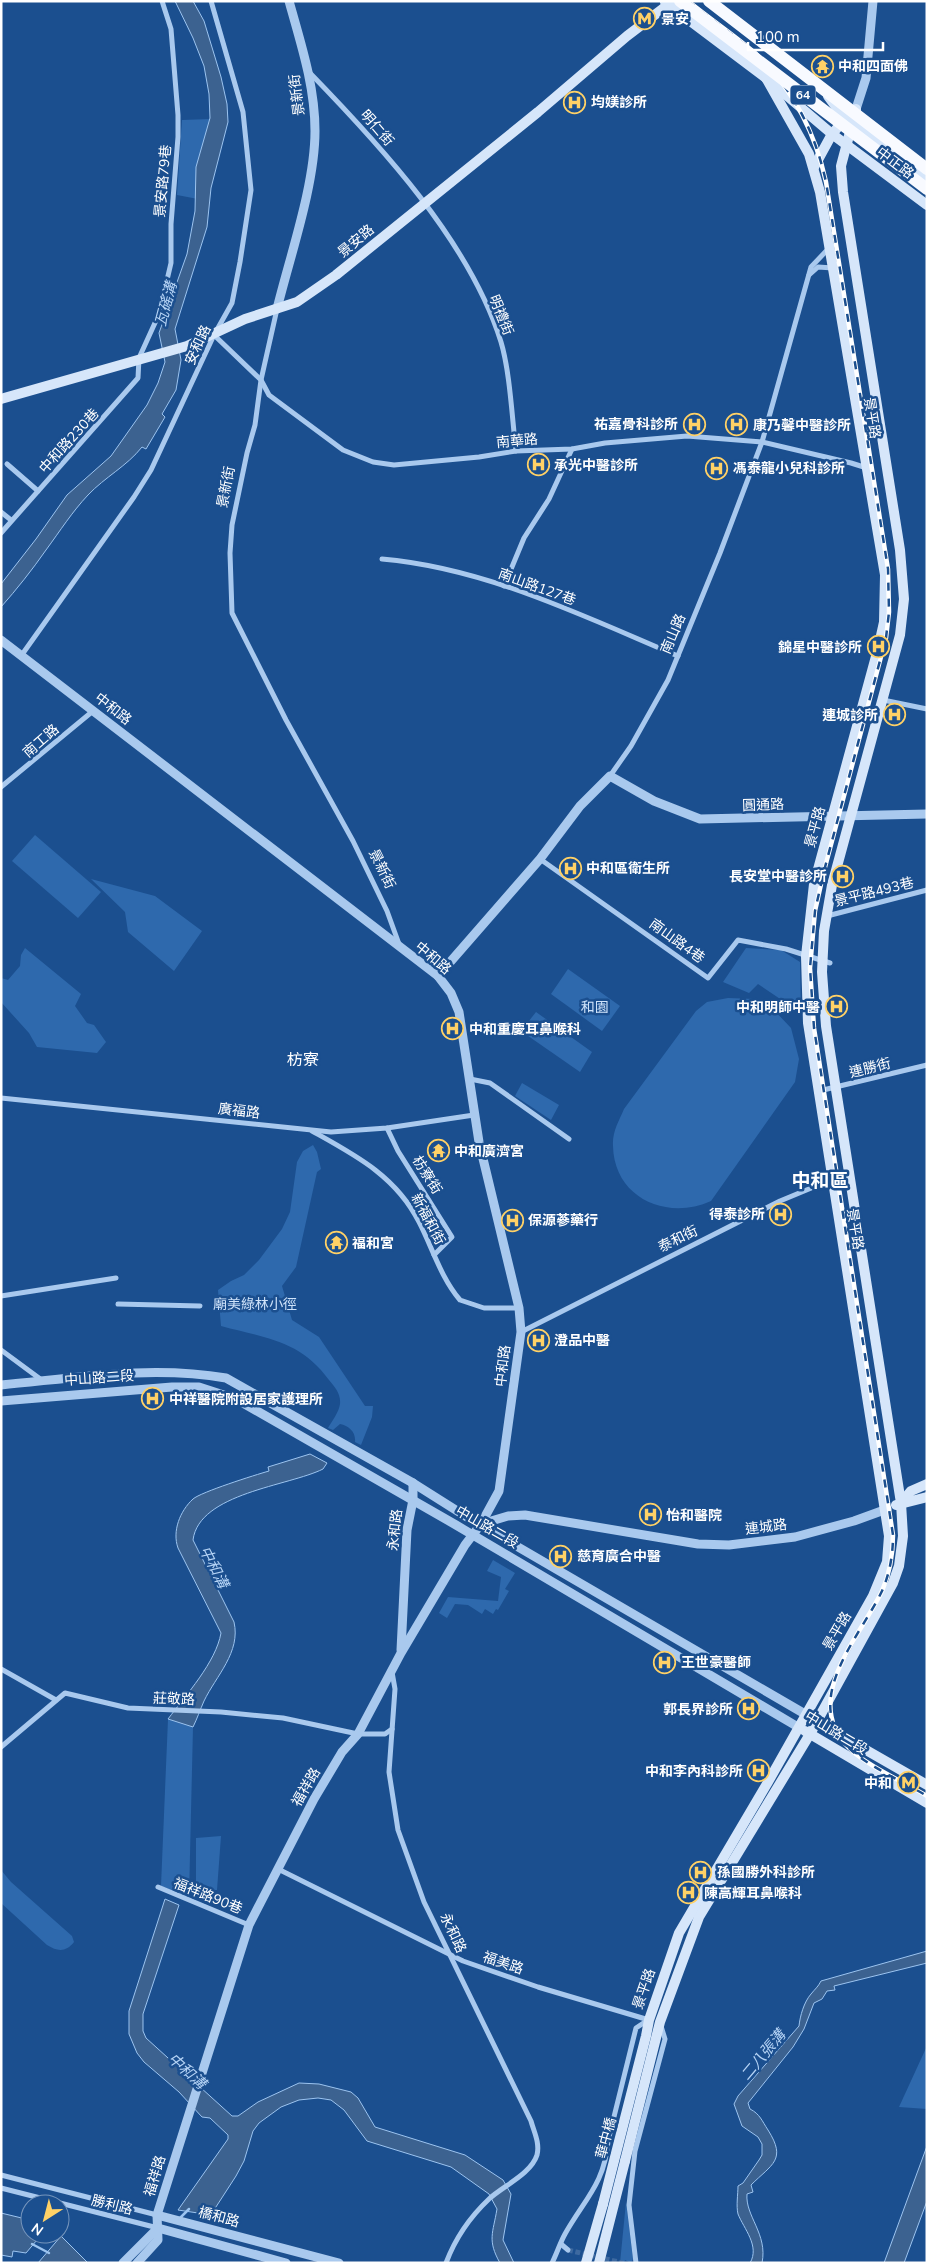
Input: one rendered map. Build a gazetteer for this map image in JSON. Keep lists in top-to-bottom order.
{
  "streets": {
    "highway": ["64"],
    "main road": [
      "中正路",
      "景安路",
      "景平路",
      "中山路二段",
      "連城路",
      "華中橋"
    ],
    "street": [
      "景新街",
      "明仁街",
      "景安路79巷",
      "明禮街",
      "安和路",
      "中和路230巷",
      "南華路",
      "南山路127巷",
      "南山路",
      "中和路",
      "南工路",
      "圓通路",
      "景平路493巷",
      "南山路4巷",
      "連勝街",
      "廣福路",
      "枋寮街",
      "新福和街",
      "泰和街",
      "永和路",
      "莊敬路",
      "福祥路",
      "福祥路90巷",
      "福美路",
      "勝利路",
      "橋和路"
    ]
  },
  "crossings": [
    ["景新街", "明仁街"],
    ["景新街", "景安路"],
    ["景新街", "南華路"],
    ["景新街", "中和路"],
    ["64", "景安路"],
    ["明仁街", "景安路"],
    ["明仁街", "明禮街"],
    ["中正路", "景平路"],
    ["景安路79巷", "景安路"],
    ["景安路79巷", "中和路230巷"],
    ["景安路", "明禮街"],
    ["景安路", "安和路"],
    ["景安路", "中和路230巷"],
    ["景安路", "南華路"],
    ["明禮街", "南華路"],
    ["安和路", "南華路"],
    ["安和路", "中和路"],
    ["景平路", "南華路"],
    ["景平路", "南山路"],
    ["景平路", "圓通路"],
    ["景平路", "景平路493巷"],
    ["景平路", "南山路4巷"],
    ["景平路", "連勝街"],
    ["景平路", "泰和街"],
    ["景平路", "中山路二段"],
    ["景平路", "連城路"],
    ["景平路", "福美路"],
    ["景平路", "華中橋"],
    ["南華路", "南山路"],
    ["南山路127巷", "南山路"],
    ["南山路", "中和路"],
    ["南山路", "圓通路"],
    ["南山路", "南山路4巷"],
    ["中和路", "南工路"],
    ["中和路", "廣福路"],
    ["中和路", "新福和街"],
    ["中和路", "泰和街"],
    ["中和路", "中山路二段"],
    ["中和路", "連城路"],
    ["中和路", "福祥路"],
    ["廣福路", "枋寮街"],
    ["廣福路", "新福和街"],
    ["枋寮街", "新福和街"],
    ["中山路二段", "連城路"],
    ["中山路二段", "永和路"],
    ["中山路二段", "福祥路"],
    ["永和路", "莊敬路"],
    ["永和路", "福祥路"],
    ["永和路", "福美路"],
    ["莊敬路", "福祥路"],
    ["福祥路", "福祥路90巷"],
    ["福祥路", "福美路"],
    ["福祥路", "勝利路"],
    ["福祥路", "橋和路"],
    ["福美路", "華中橋"],
    ["勝利路", "橋和路"]
  ],
  "districts": ["枋寮", "中和區"],
  "water": ["瓦磘溝", "中和溝", "二八張溝"],
  "parks": ["和園", "廟美綠林小徑"],
  "places": {
    "metro station": ["景安", "中和"],
    "temple": ["中和四面佛", "中和廣濟宮", "福和宮"],
    "hospital": [
      "均媄診所",
      "祐嘉骨科診所",
      "康乃馨中醫診所",
      "承光中醫診所",
      "馮泰龍小兒科診所",
      "錦星中醫診所",
      "連城診所",
      "中和區衛生所",
      "長安堂中醫診所",
      "中和明師中醫",
      "中和重慶耳鼻喉科",
      "得泰診所",
      "保源蔘藥行",
      "澄品中醫",
      "中祥醫院附設居家護理所",
      "怡和醫院",
      "慈育廣合中醫",
      "王世豪醫師",
      "郭長界診所",
      "中和李內科診所",
      "孫國勝外科診所",
      "陳高輝耳鼻喉科"
    ]
  },
  "scale_bar": "100 m",
  "north": "bottom left"
}
